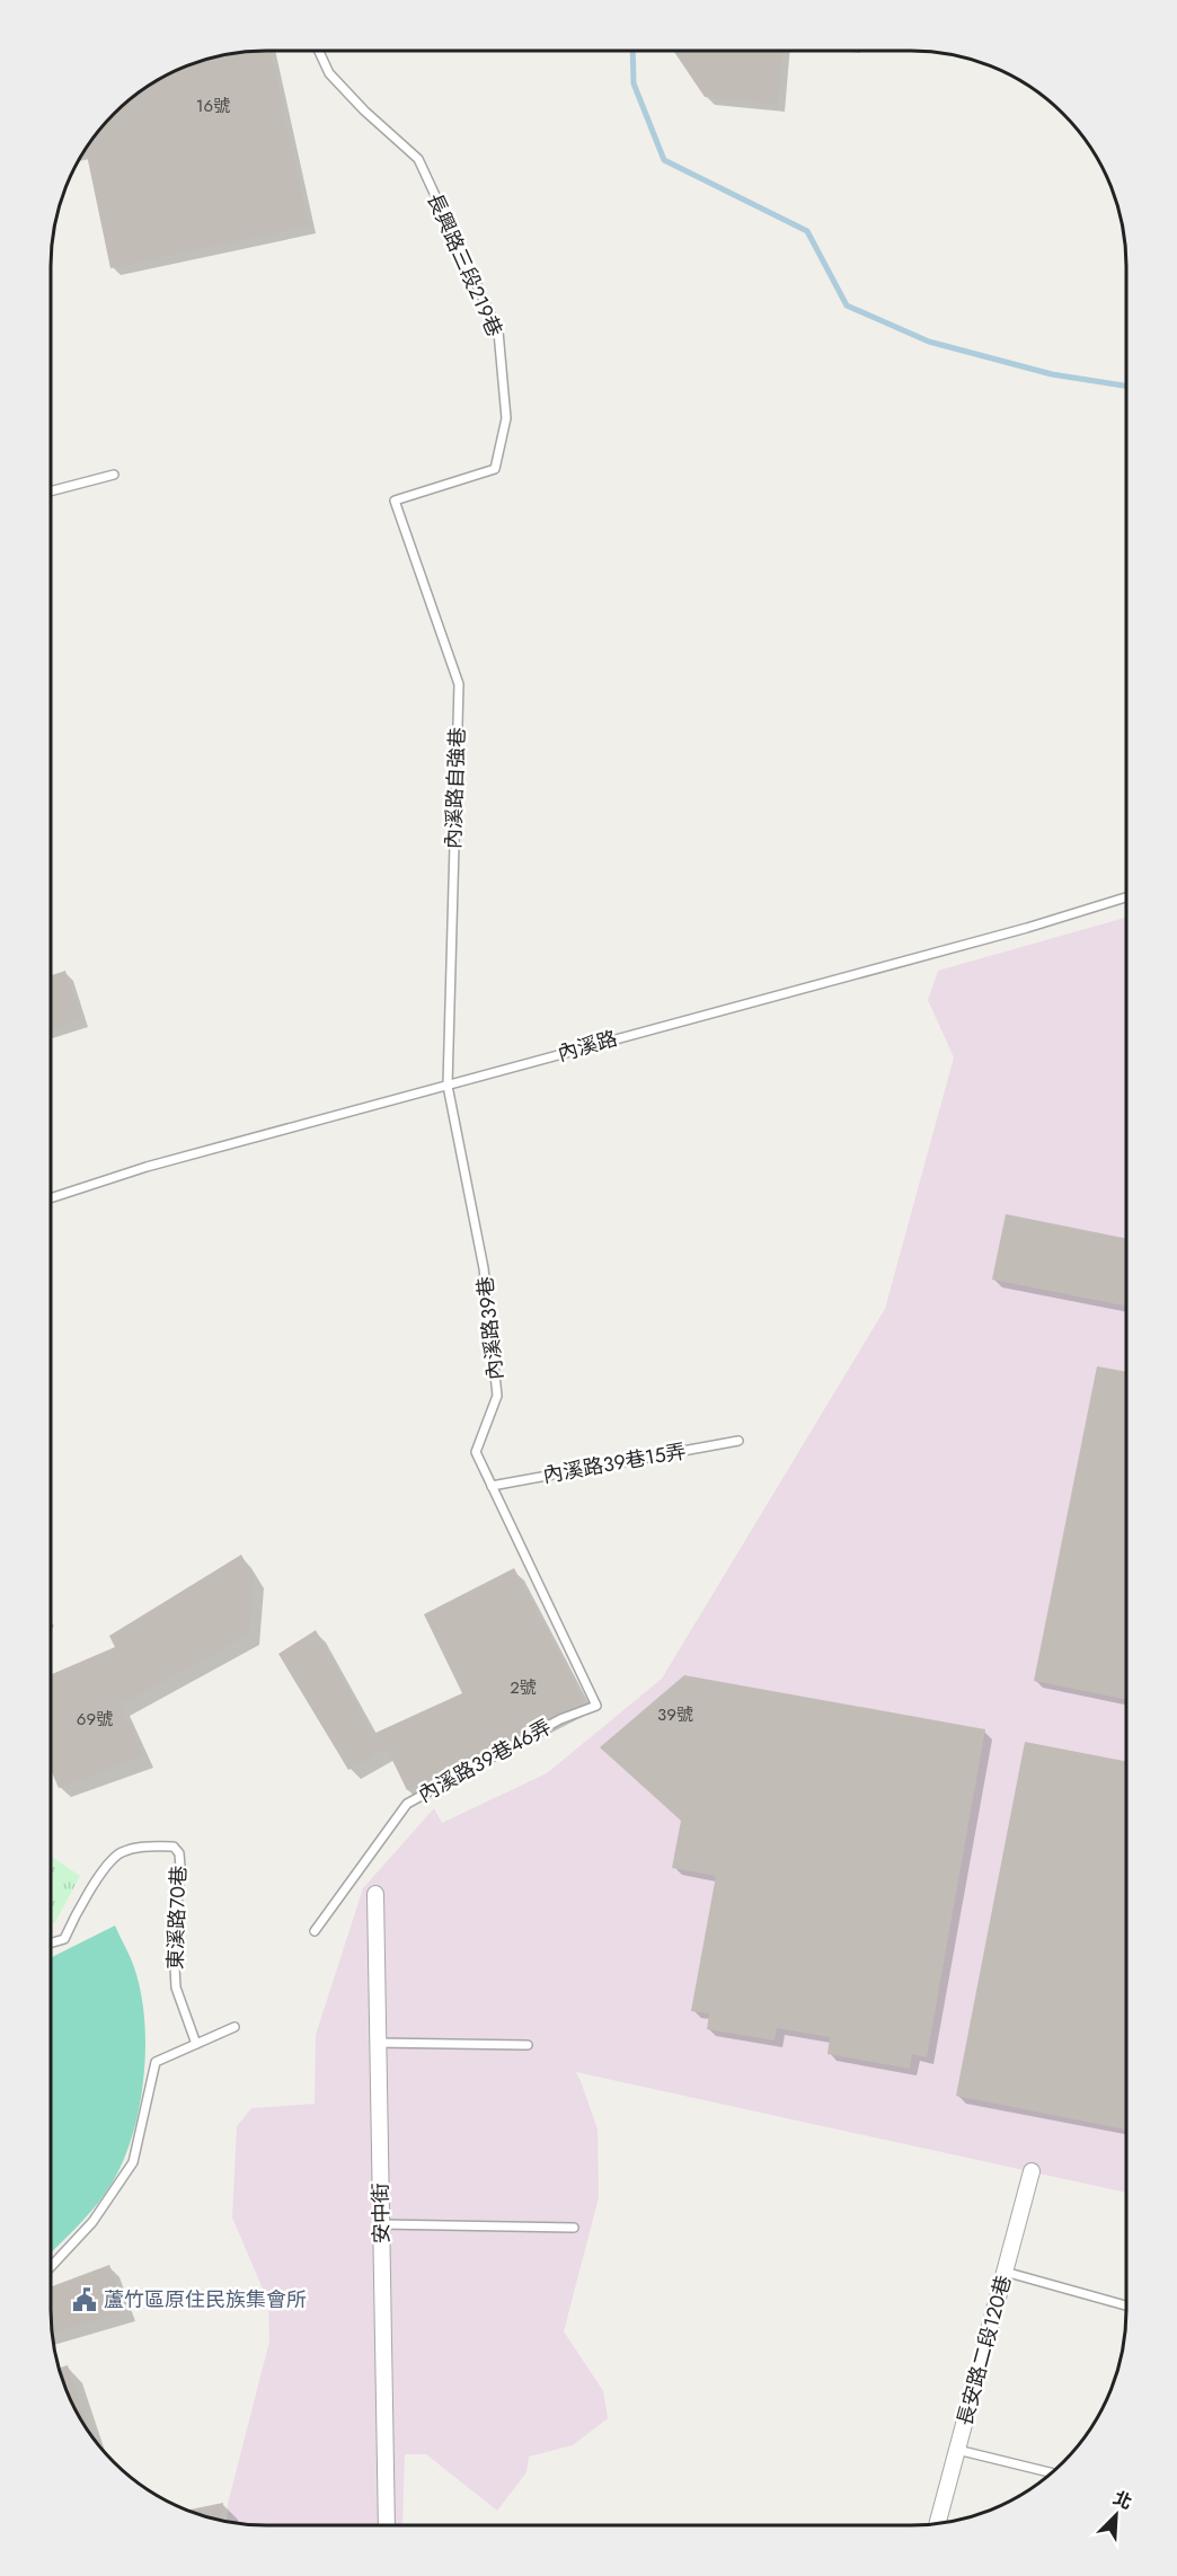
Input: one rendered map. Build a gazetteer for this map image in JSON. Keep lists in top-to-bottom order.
{
  "streets": {
    "street": ["安中街", "長安路二段120巷"],
    "lane": [
      "長興路三段219巷",
      "內溪路自強巷",
      "內溪路",
      "內溪路39巷",
      "內溪路39巷15弄",
      "內溪路39巷46弄",
      "東溪路70巷"
    ]
  },
  "crossings": [
    ["長興路三段219巷", "內溪路自強巷"],
    ["內溪路自強巷", "內溪路"],
    ["內溪路自強巷", "內溪路39巷"],
    ["內溪路", "內溪路39巷"],
    ["內溪路39巷", "內溪路39巷15弄"],
    ["內溪路39巷", "內溪路39巷46弄"]
  ],
  "places": {
    "public building": ["蘆竹區原住民族集會所"]
  },
  "house_numbers": [
    "16號",
    "2號",
    "39號",
    "69號"
  ],
  "north": "top right"
}
